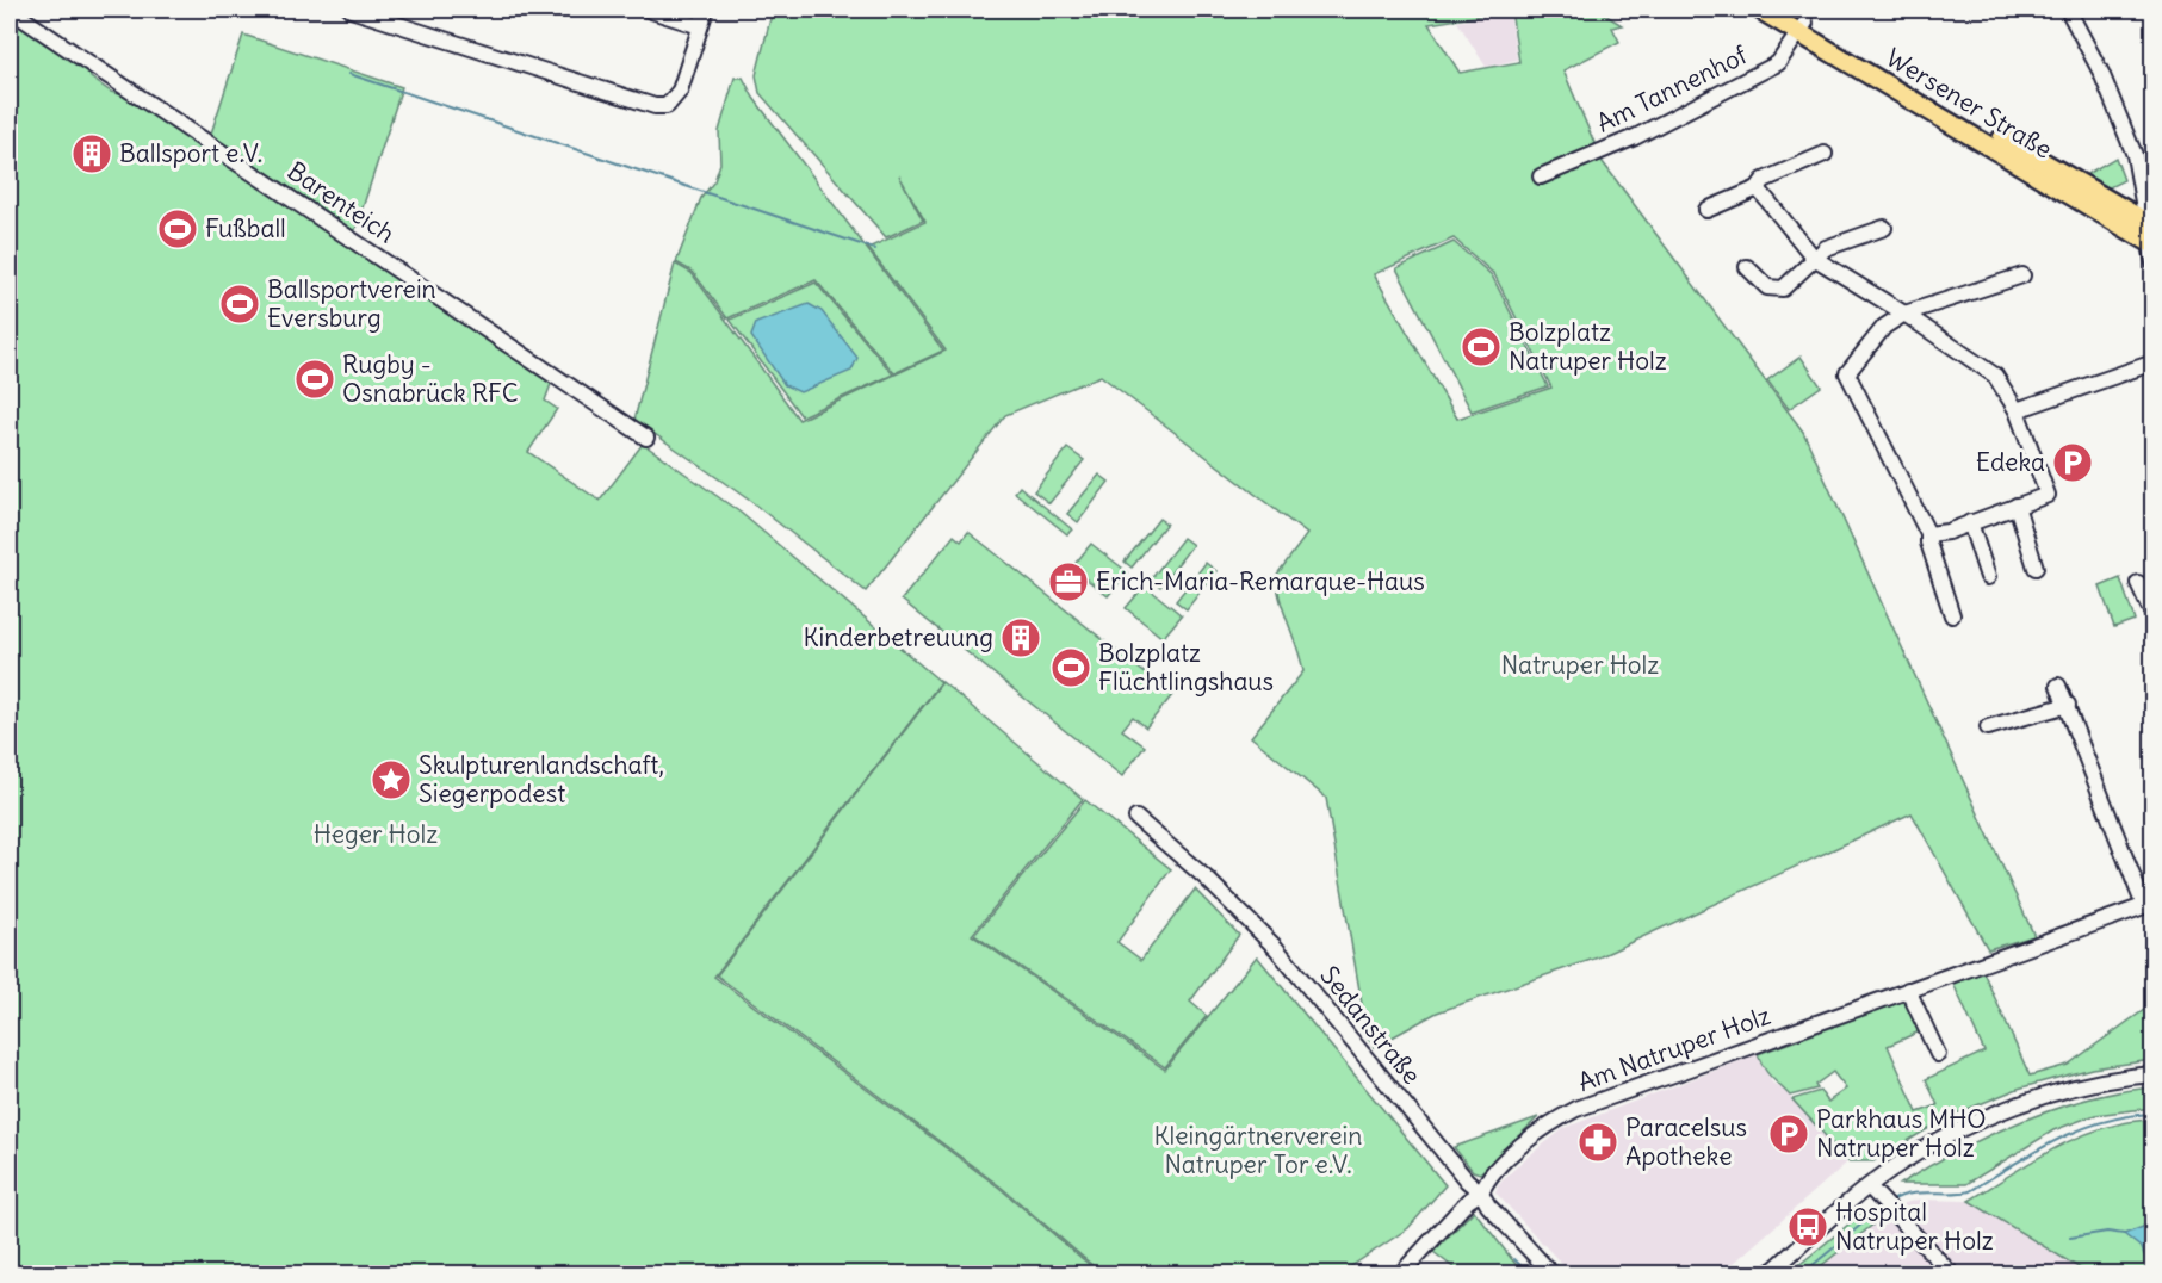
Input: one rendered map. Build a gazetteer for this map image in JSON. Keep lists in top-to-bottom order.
{
  "streets": {
    "main road": ["Wersener Straße"],
    "street": [
      "Am Tannenhof",
      "Barenteich",
      "Sedanstraße",
      "Am Natruper Holz"
    ]
  },
  "crossings": [
    ["Am Tannenhof", "Wersener Straße"],
    ["Sedanstraße", "Am Natruper Holz"]
  ],
  "parks": ["Natruper Holz", "Heger Holz", "Kleingärtnerverein Natruper Tor e.V."],
  "places": {
    "building": ["Ballsport e.V.", "Kinderbetreuung"],
    "sports": [
      "Fußball",
      "Ballsportverein Eversburg",
      "Bolzplatz Natruper Holz",
      "Rugby - Osnabrück RFC",
      "Bolzplatz Flüchtlingshaus"
    ],
    "parking": ["Edeka", "Parkhaus MHO Natruper Holz"],
    "office": ["Erich-Maria-Remarque-Haus"],
    "place": ["Skulpturenlandschaft, Siegerpodest"],
    "pharmacy": ["Paracelsus Apotheke"],
    "bus stop": ["Hospital Natruper Holz"]
  }
}
